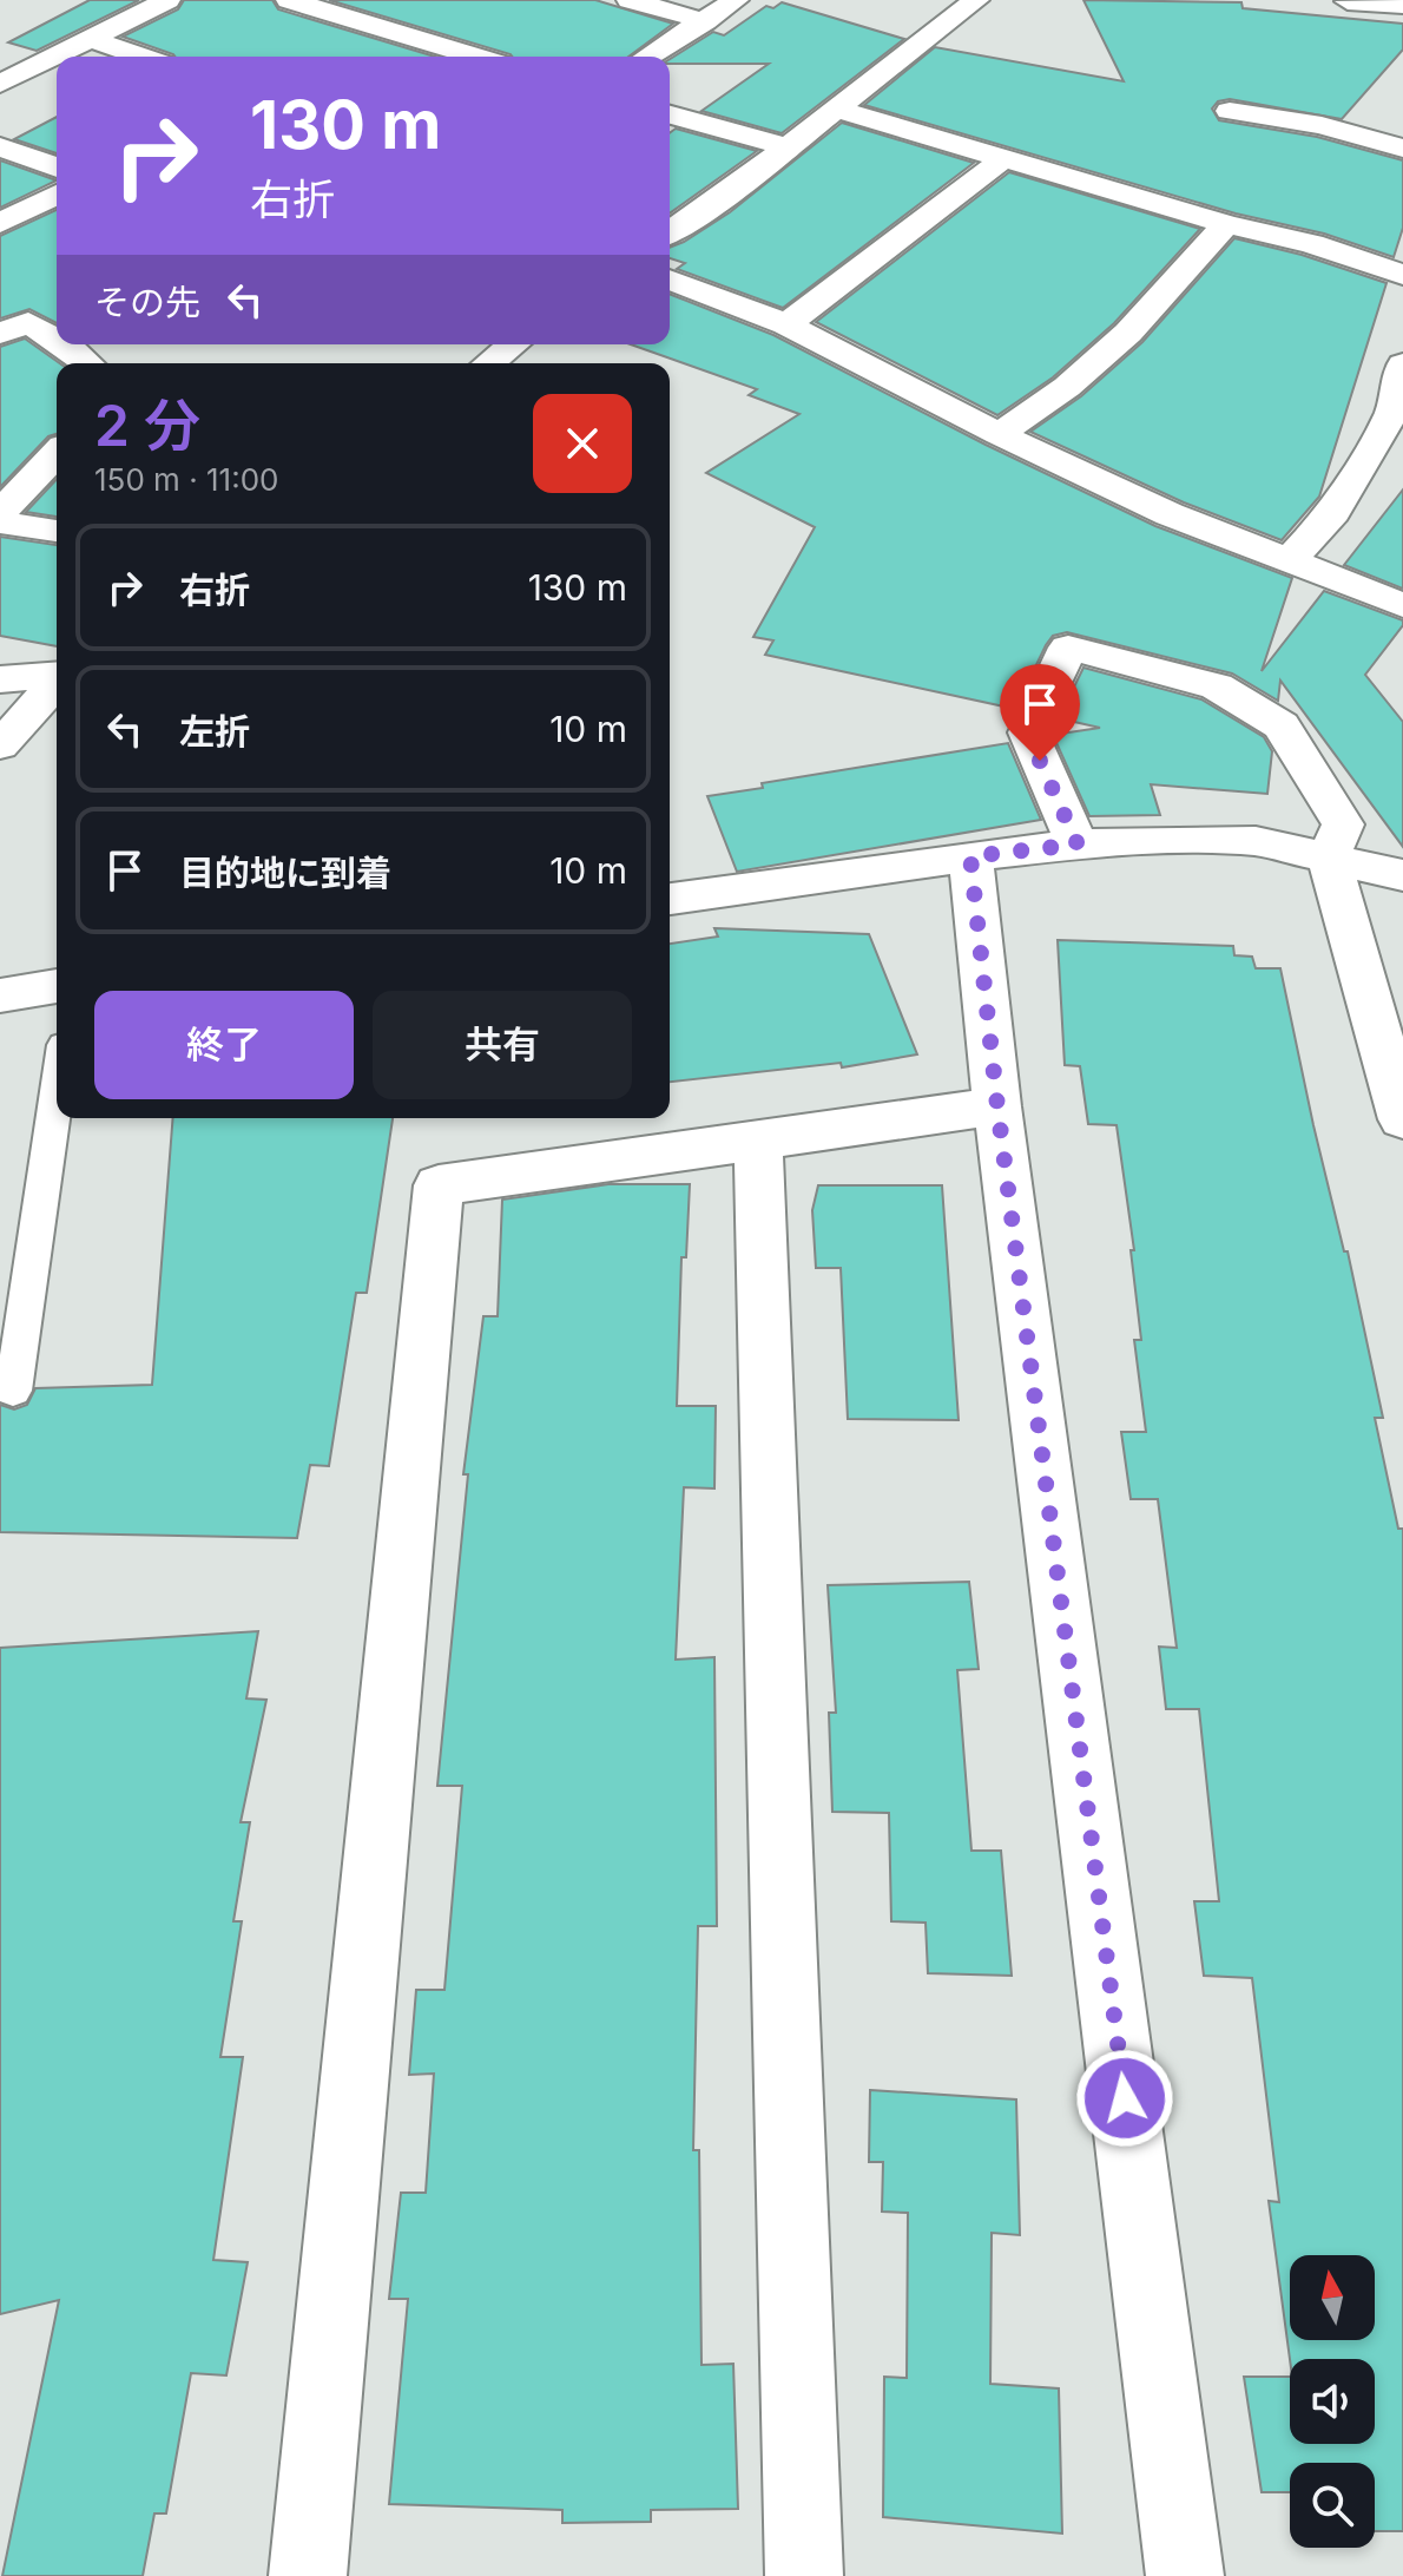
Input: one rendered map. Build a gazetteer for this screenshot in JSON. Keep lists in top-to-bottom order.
{
  "north": "top",
  "page": {
    "turn": ["130 m", "右折"],
    "then": "その先",
    "heading": ["2 分", "150 m · 11:00"],
    "list": [
      {
        "name": "右折",
        "value": "130 m"
      },
      {
        "name": "左折",
        "value": "10 m"
      },
      {
        "name": "目的地に到着",
        "value": "10 m"
      }
    ],
    "buttons": ["終了", "共有"]
  }
}
